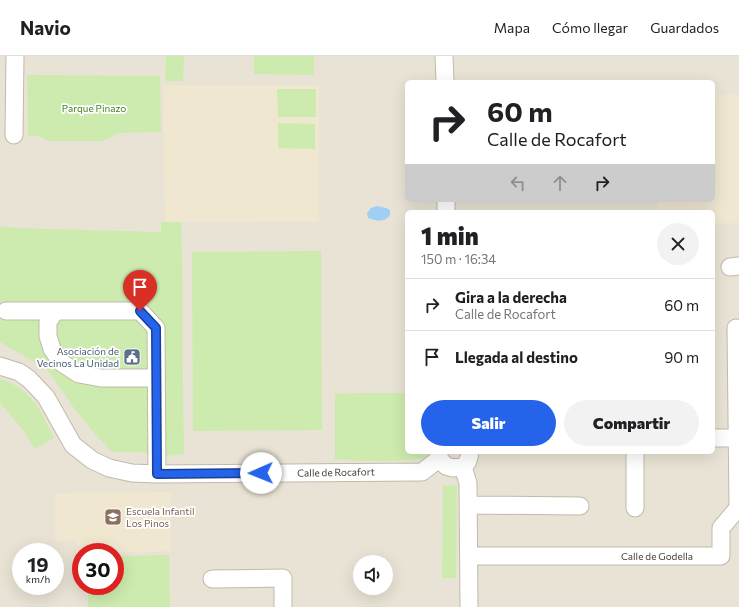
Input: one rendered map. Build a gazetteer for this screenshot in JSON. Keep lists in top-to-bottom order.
{
  "streets": {
    "street": ["Calle de Rocafort", "Calle de Godella"]
  },
  "parks": ["Parque Pinazo"],
  "places": {
    "public building": ["Asociación de Vecinos La Unidad"],
    "school or university": ["Escuela Infantil Los Pinos"]
  },
  "page": {
    "header": "Navio",
    "nav": ["Mapa", "Cómo llegar", "Guardados"],
    "turn": ["60 m", "Calle de Rocafort"],
    "heading": ["1 min", "150 m · 16:34"],
    "list": [
      {
        "name": "Gira a la derecha",
        "note": "Calle de Rocafort",
        "value": "60 m"
      },
      {
        "name": "Llegada al destino",
        "value": "90 m"
      }
    ],
    "buttons": ["Salir", "Compartir"],
    "speed": "19 km/h",
    "limit": "30"
  }
}
